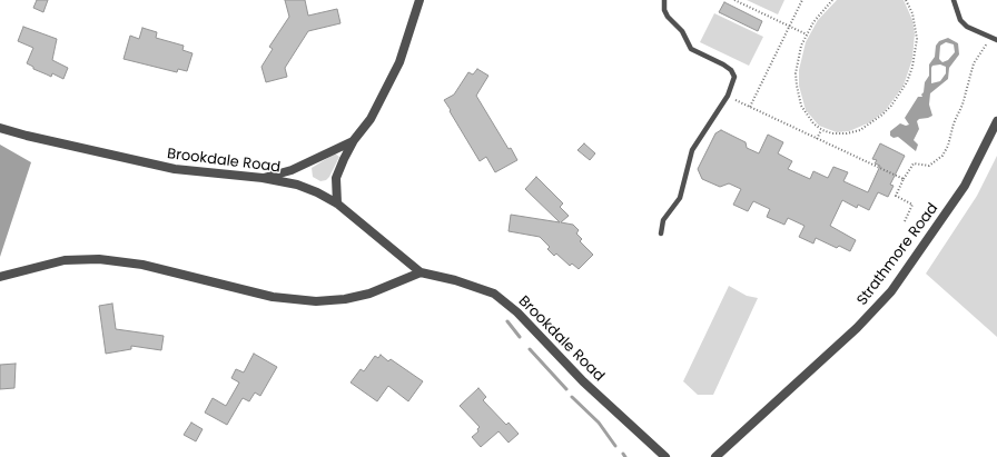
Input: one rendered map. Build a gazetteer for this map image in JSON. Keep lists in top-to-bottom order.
{
  "streets": {
    "street": ["Brookdale Road", "Strathmore Road"]
  }
}
